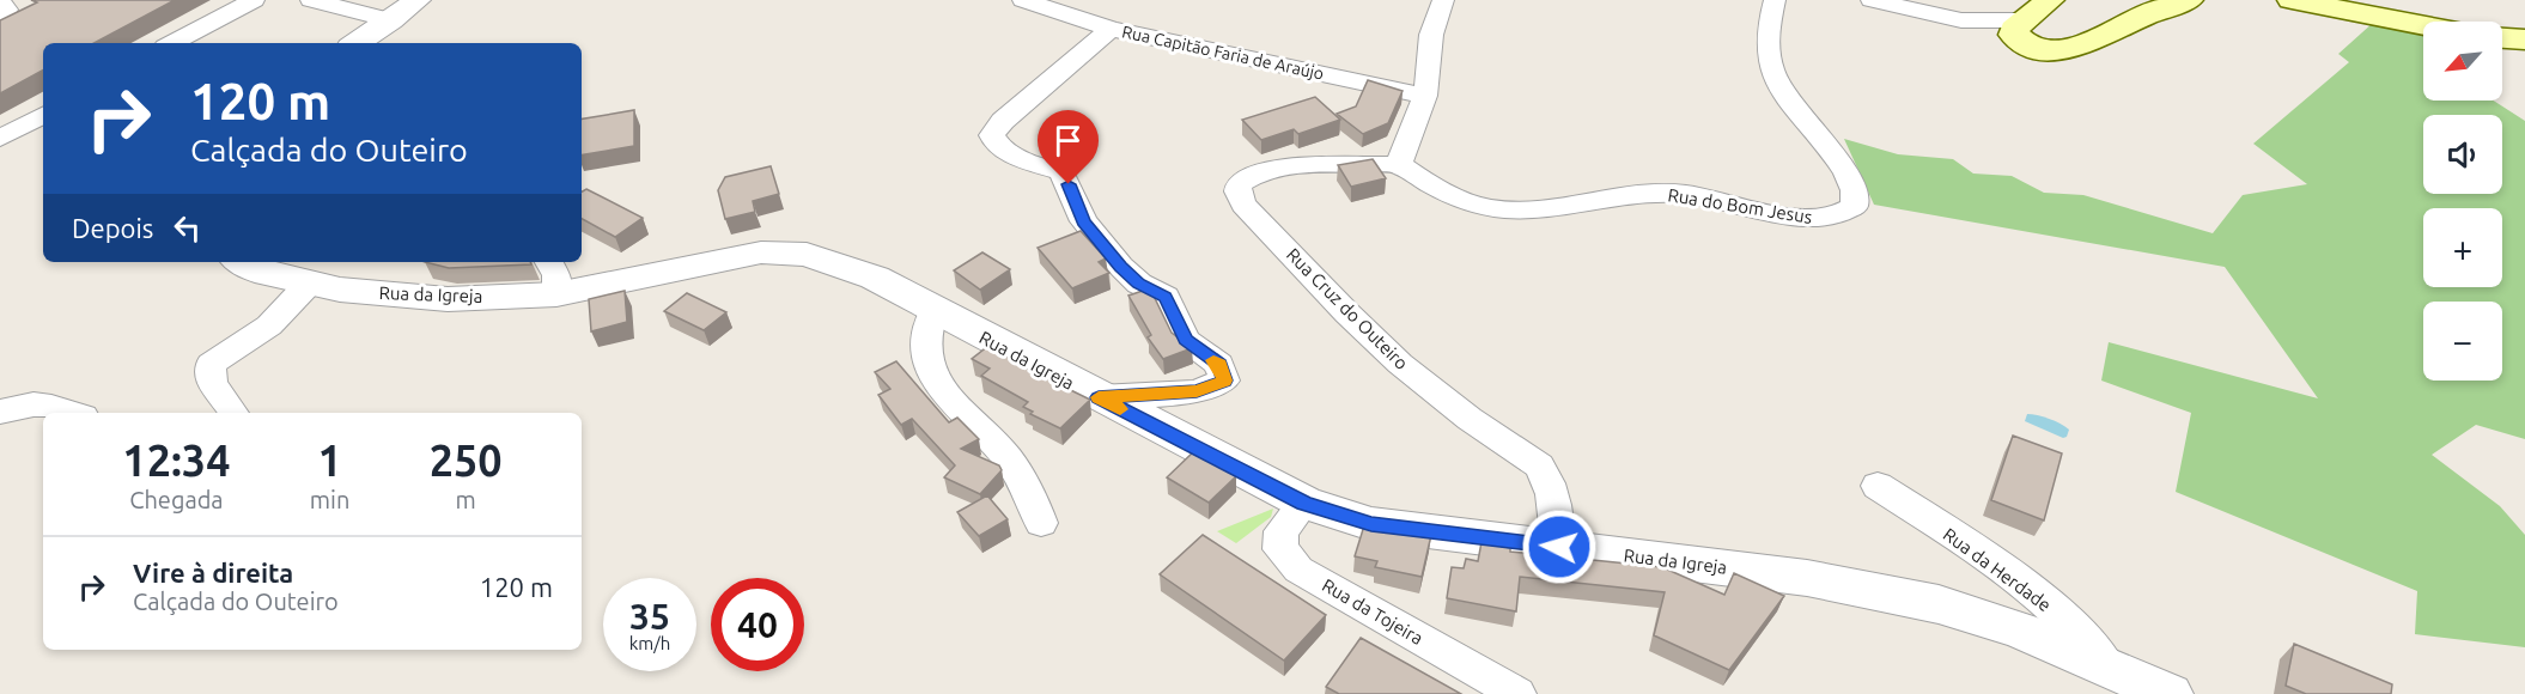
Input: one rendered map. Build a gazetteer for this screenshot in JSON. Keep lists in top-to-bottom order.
{
  "streets": {
    "street": [
      "Rua Capitão Faria de Araújo",
      "Rua do Bom Jesus",
      "Rua da Igreja",
      "Rua Cruz do Outeiro",
      "Rua da Herdade",
      "Rua da Tojeira"
    ]
  },
  "crossings": [
    ["Rua do Bom Jesus", "Rua Cruz do Outeiro"],
    ["Rua da Igreja", "Rua Cruz do Outeiro"],
    ["Rua da Igreja", "Rua da Herdade"],
    ["Rua da Igreja", "Rua da Tojeira"]
  ],
  "north": "bottom left",
  "page": {
    "map_buttons": ["+", "−"],
    "turn": ["120 m", "Calçada do Outeiro"],
    "then": "Depois",
    "eta": [
      "12:34",
      "Chegada",
      "1",
      "min",
      "250",
      "m"
    ],
    "list": [
      {
        "name": "Vire à direita",
        "note": "Calçada do Outeiro",
        "value": "120 m"
      }
    ],
    "speed": "35 km/h",
    "limit": "40"
  }
}
